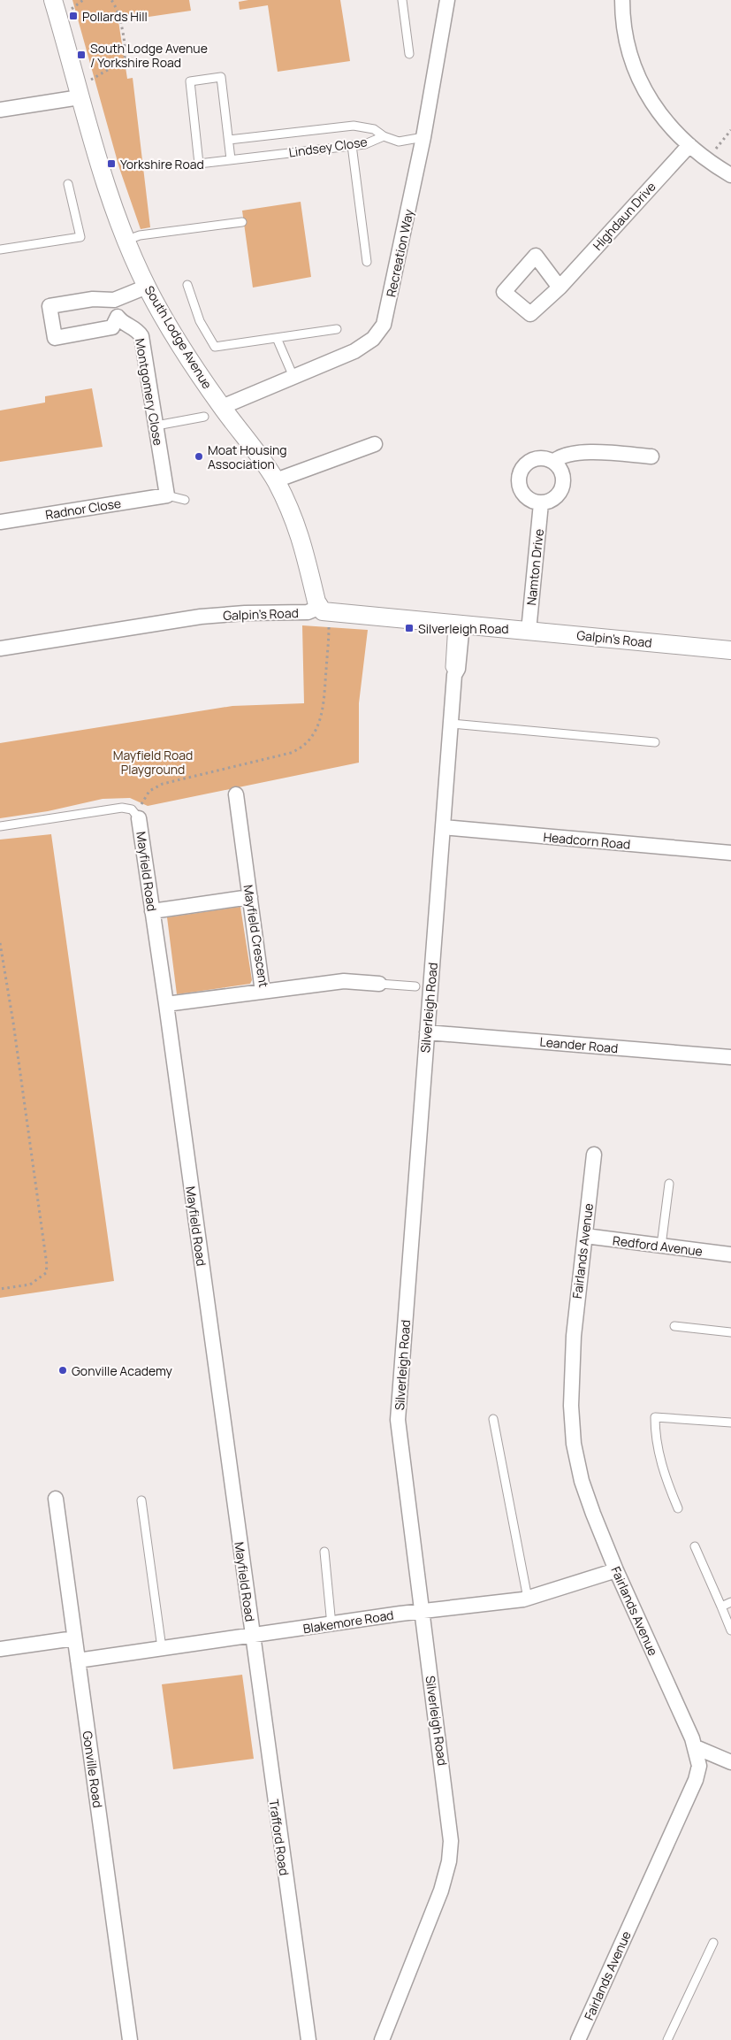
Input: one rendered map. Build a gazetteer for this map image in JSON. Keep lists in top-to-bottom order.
{
  "streets": {
    "street": [
      "Highdaun Drive",
      "Recreation Way",
      "South Lodge Avenue",
      "Montgomery Close",
      "Radnor Close",
      "Namton Drive",
      "Galpin's Road",
      "Headcorn Road",
      "Mayfield Road",
      "Mayfield Crescent",
      "Silverleigh Road",
      "Leander Road",
      "Redford Avenue",
      "Fairlands Avenue",
      "Blakemore Road",
      "Gonville Road",
      "Trafford Road"
    ],
    "lane": ["Lindsey Close"]
  },
  "crossings": [
    ["Lindsey Close", "Recreation Way"],
    ["Recreation Way", "South Lodge Avenue"],
    ["South Lodge Avenue", "Galpin's Road"],
    ["Montgomery Close", "Radnor Close"],
    ["Namton Drive", "Galpin's Road"],
    ["Galpin's Road", "Silverleigh Road"],
    ["Headcorn Road", "Silverleigh Road"],
    ["Mayfield Road", "Blakemore Road"],
    ["Mayfield Road", "Trafford Road"],
    ["Mayfield Crescent", "Silverleigh Road"],
    ["Silverleigh Road", "Leander Road"],
    ["Silverleigh Road", "Blakemore Road"],
    ["Redford Avenue", "Fairlands Avenue"],
    ["Fairlands Avenue", "Blakemore Road"],
    ["Blakemore Road", "Gonville Road"],
    ["Blakemore Road", "Trafford Road"]
  ],
  "parks": ["Mayfield Road Playground"],
  "places": {
    "transit": [
      "Pollards Hill",
      "South Lodge Avenue / Yorkshire Road",
      "Yorkshire Road",
      "Silverleigh Road"
    ],
    "other": ["Moat Housing Association", "Gonville Academy"]
  }
}
